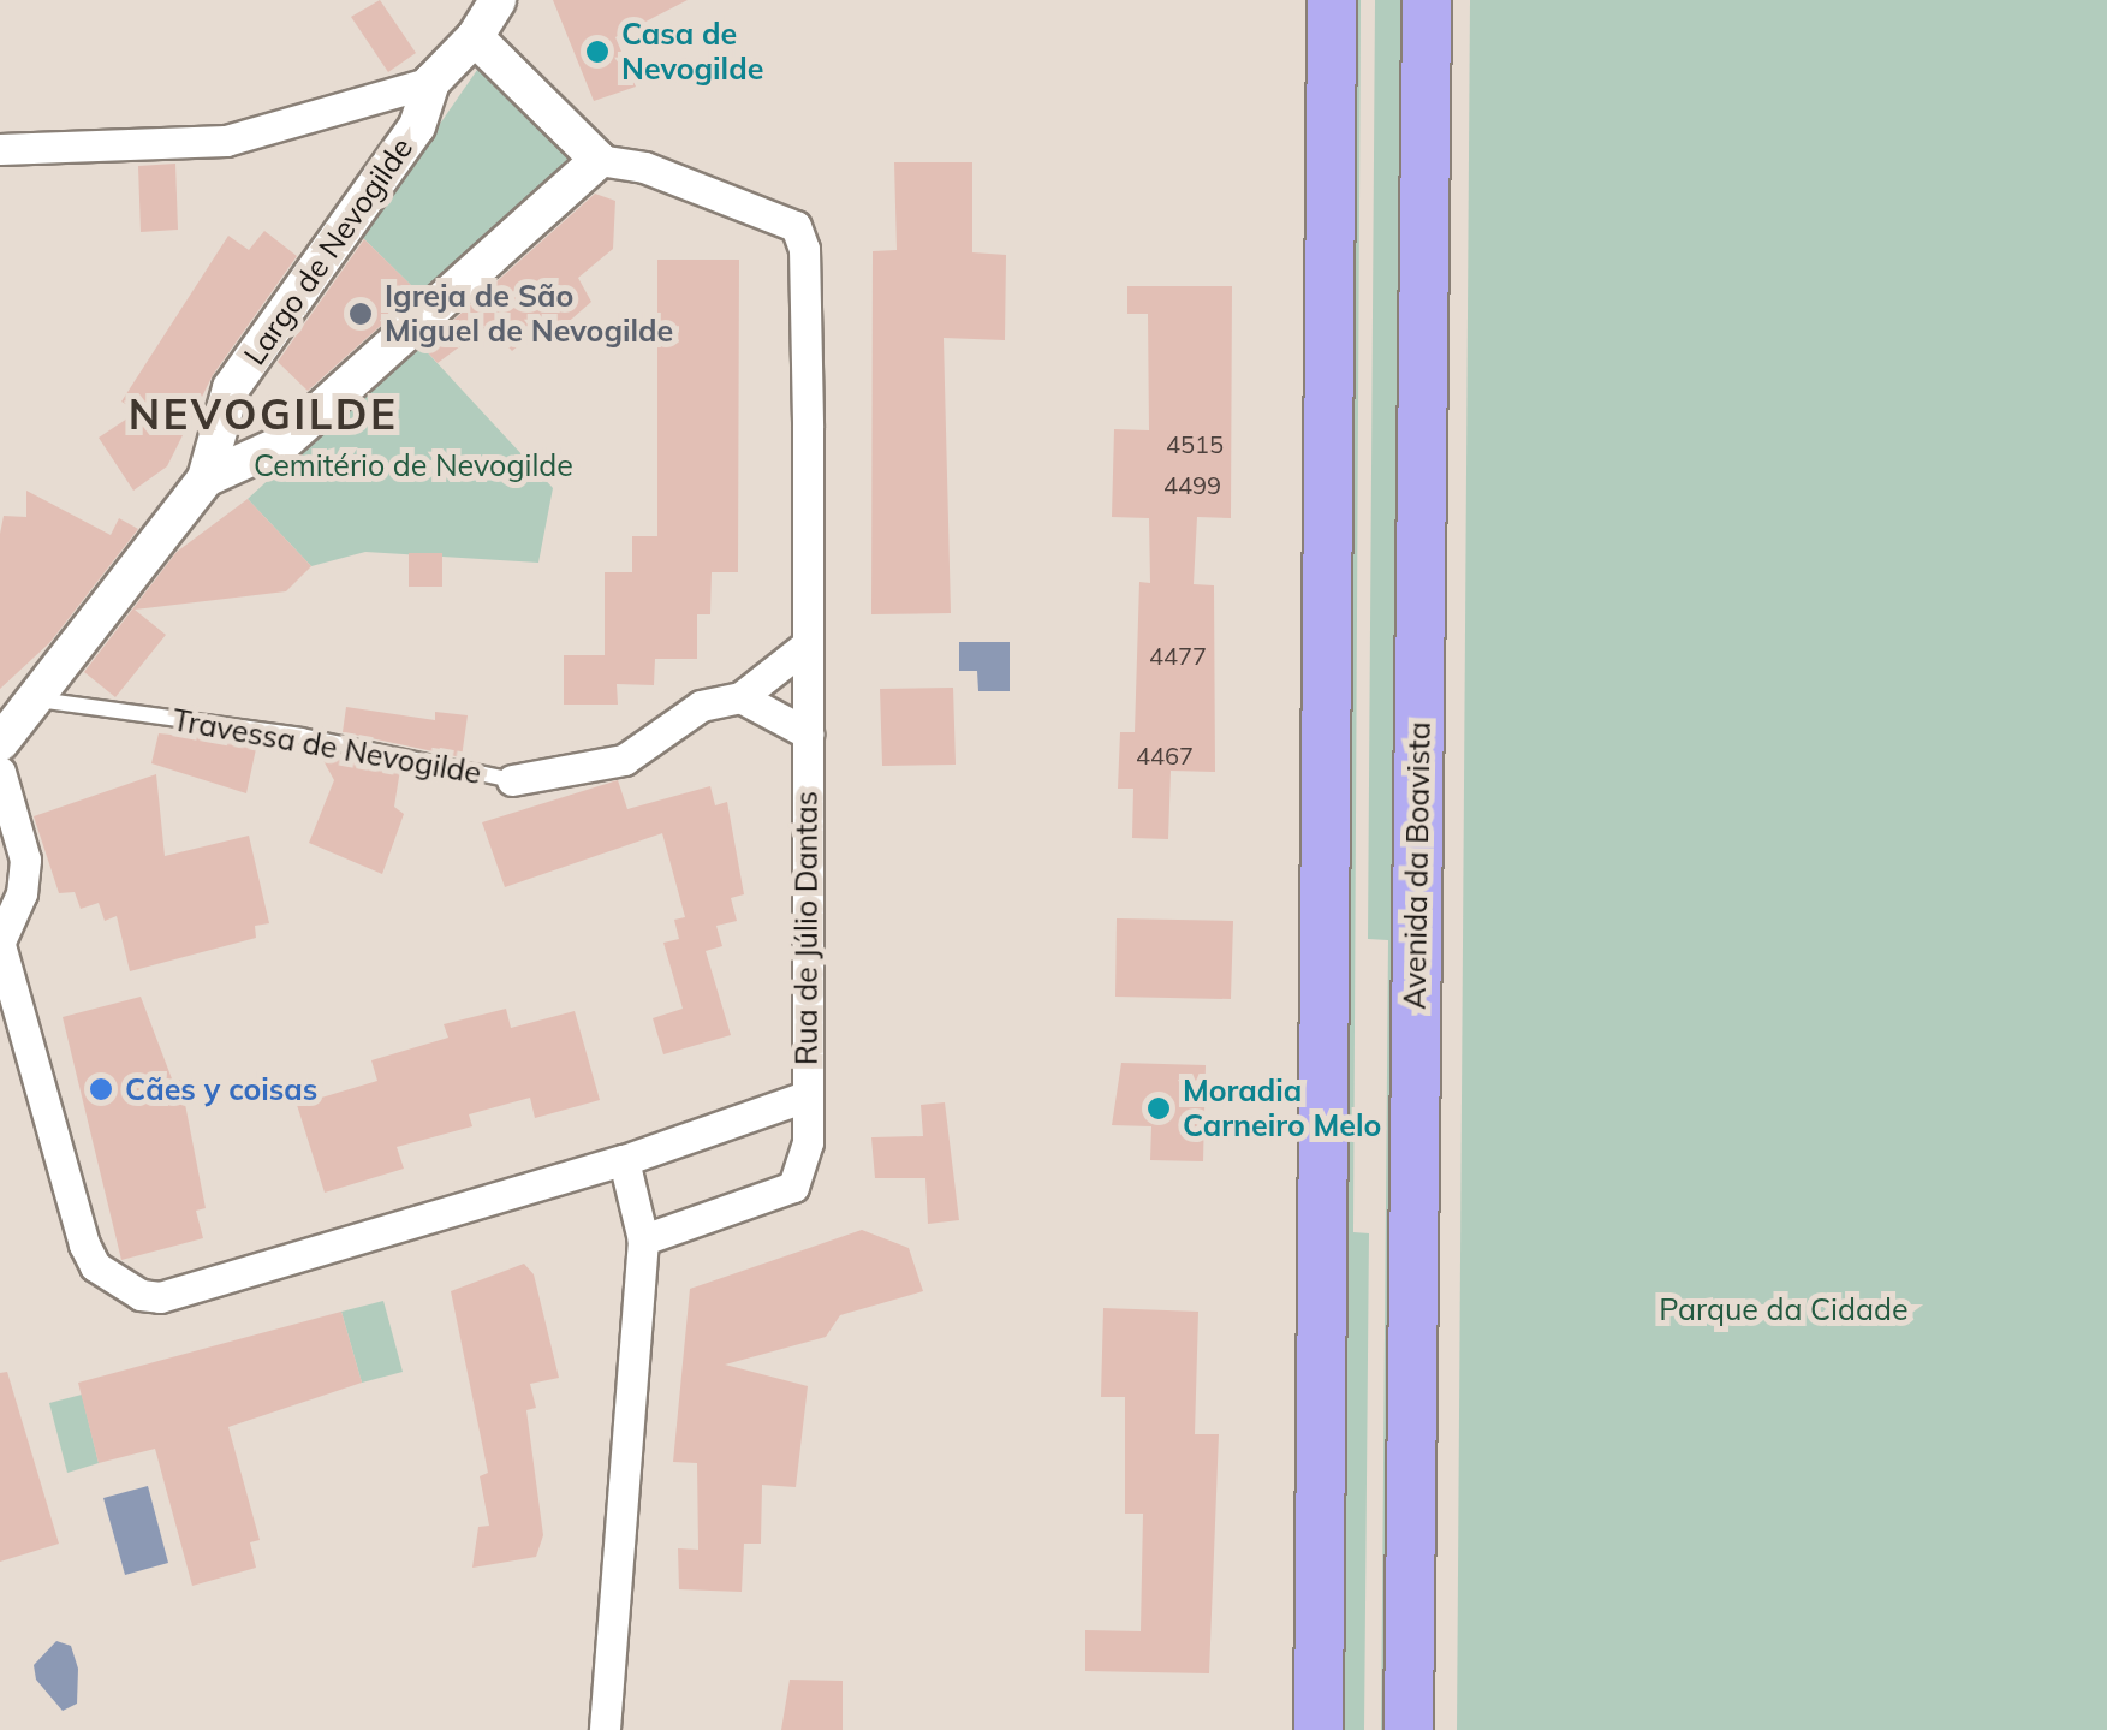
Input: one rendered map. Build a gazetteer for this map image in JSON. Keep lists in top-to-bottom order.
{
  "streets": {
    "main road": ["Avenida da Boavista"],
    "street": ["Largo de Nevogilde", "Travessa de Nevogilde", "Rua de Júlio Dantas"]
  },
  "crossings": [
    ["Largo de Nevogilde", "Travessa de Nevogilde"],
    ["Largo de Nevogilde", "Rua de Júlio Dantas"],
    ["Travessa de Nevogilde", "Rua de Júlio Dantas"]
  ],
  "districts": ["NEVOGILDE"],
  "parks": ["Cemitério de Nevogilde", "Parque da Cidade"],
  "places": [
    "Casa de Nevogilde",
    "Igreja de São Miguel de Nevogilde",
    "Cães y coisas",
    "Moradia Carneiro Melo"
  ],
  "house_numbers": [
    "4515",
    "4499",
    "4477",
    "4467"
  ]
}
